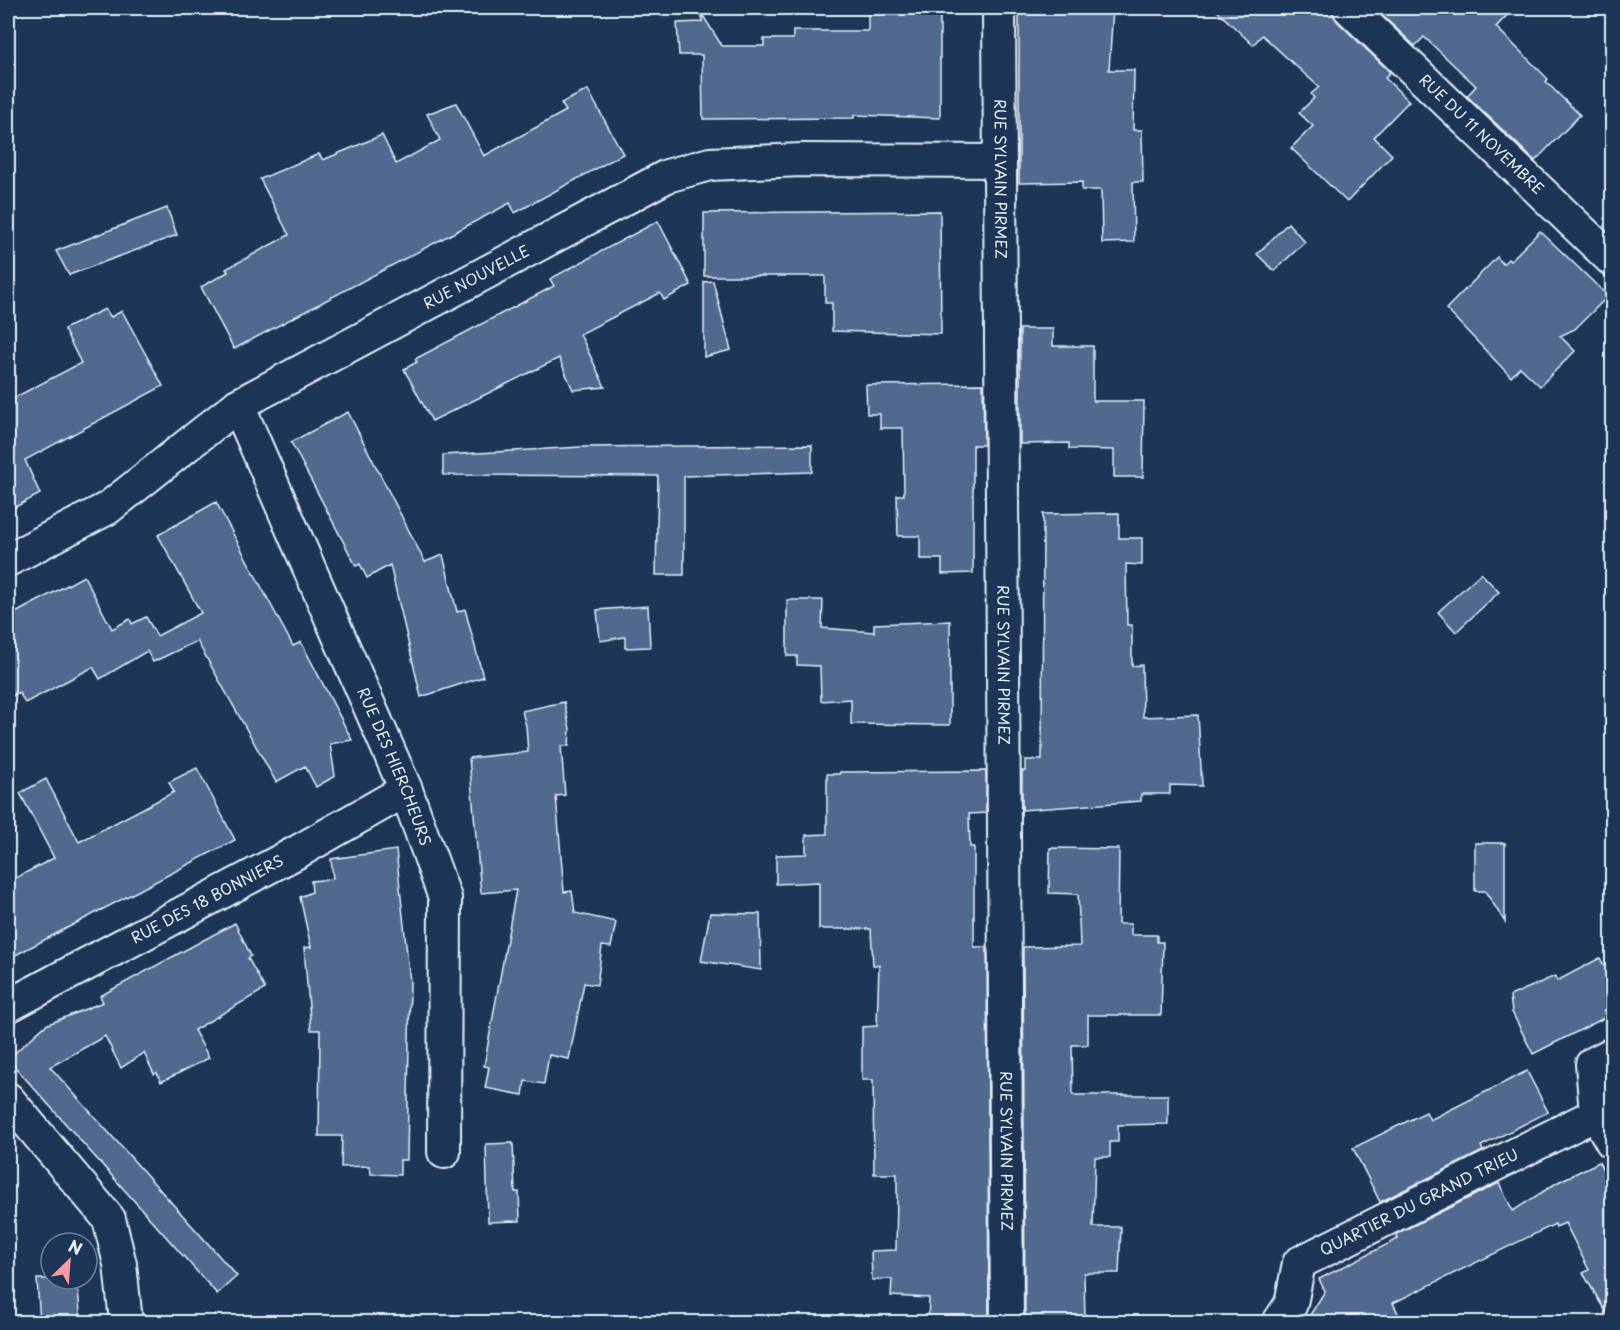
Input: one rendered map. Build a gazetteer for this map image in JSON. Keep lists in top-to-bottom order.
{
  "streets": {
    "street": [
      "RUE DU 11 NOVEMBRE",
      "RUE SYLVAIN PIRMEZ",
      "RUE NOUVELLE",
      "RUE DES HIERCHEURS",
      "RUE DES 18 BONNIERS",
      "QUARTIER DU GRAND TRIEU"
    ]
  },
  "crossings": [
    ["RUE SYLVAIN PIRMEZ", "RUE NOUVELLE"],
    ["RUE NOUVELLE", "RUE DES HIERCHEURS"],
    ["RUE DES HIERCHEURS", "RUE DES 18 BONNIERS"]
  ],
  "north": "top right"
}
